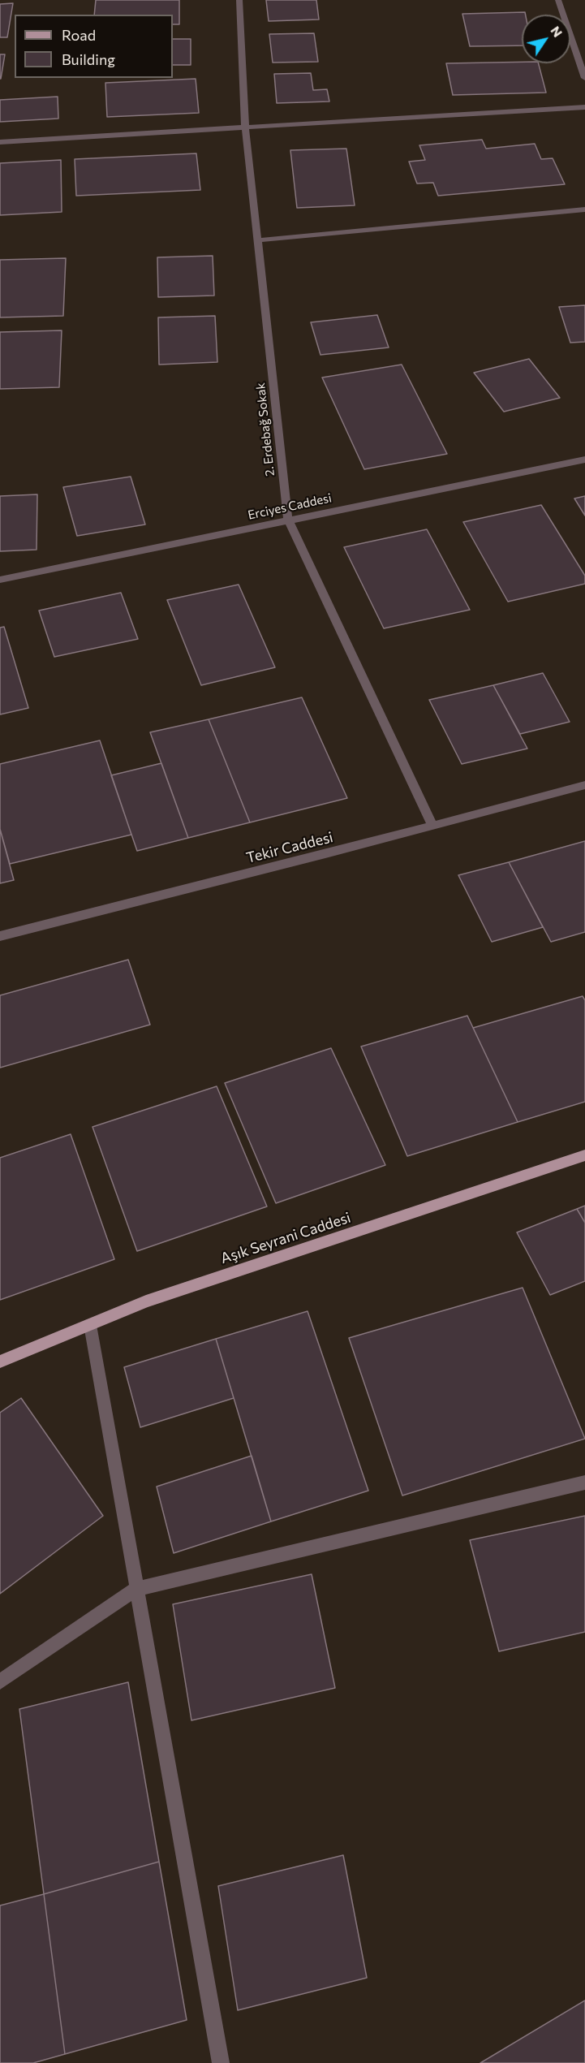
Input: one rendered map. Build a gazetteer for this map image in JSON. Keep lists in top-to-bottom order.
{
  "streets": {
    "main road": ["Aşık Seyrani Caddesi"],
    "street": ["2. Erdebağ Sokak", "Erciyes Caddesi", "Tekir Caddesi"]
  },
  "crossings": [
    ["2. Erdebağ Sokak", "Erciyes Caddesi"],
    ["2. Erdebağ Sokak", "Tekir Caddesi"]
  ],
  "legend": ["Road", "Building"],
  "north": "top right"
}
